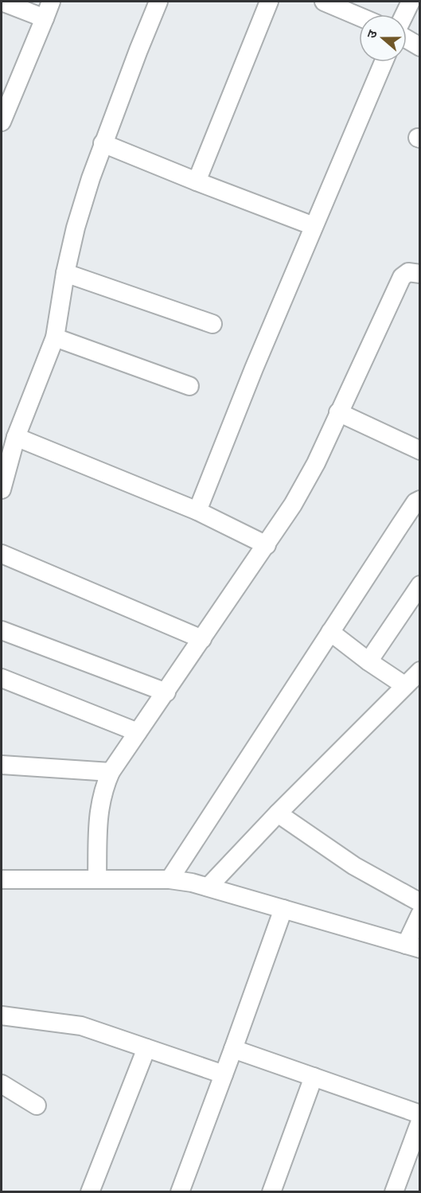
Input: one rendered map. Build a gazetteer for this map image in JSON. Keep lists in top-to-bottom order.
{
  "north": "left"
}
